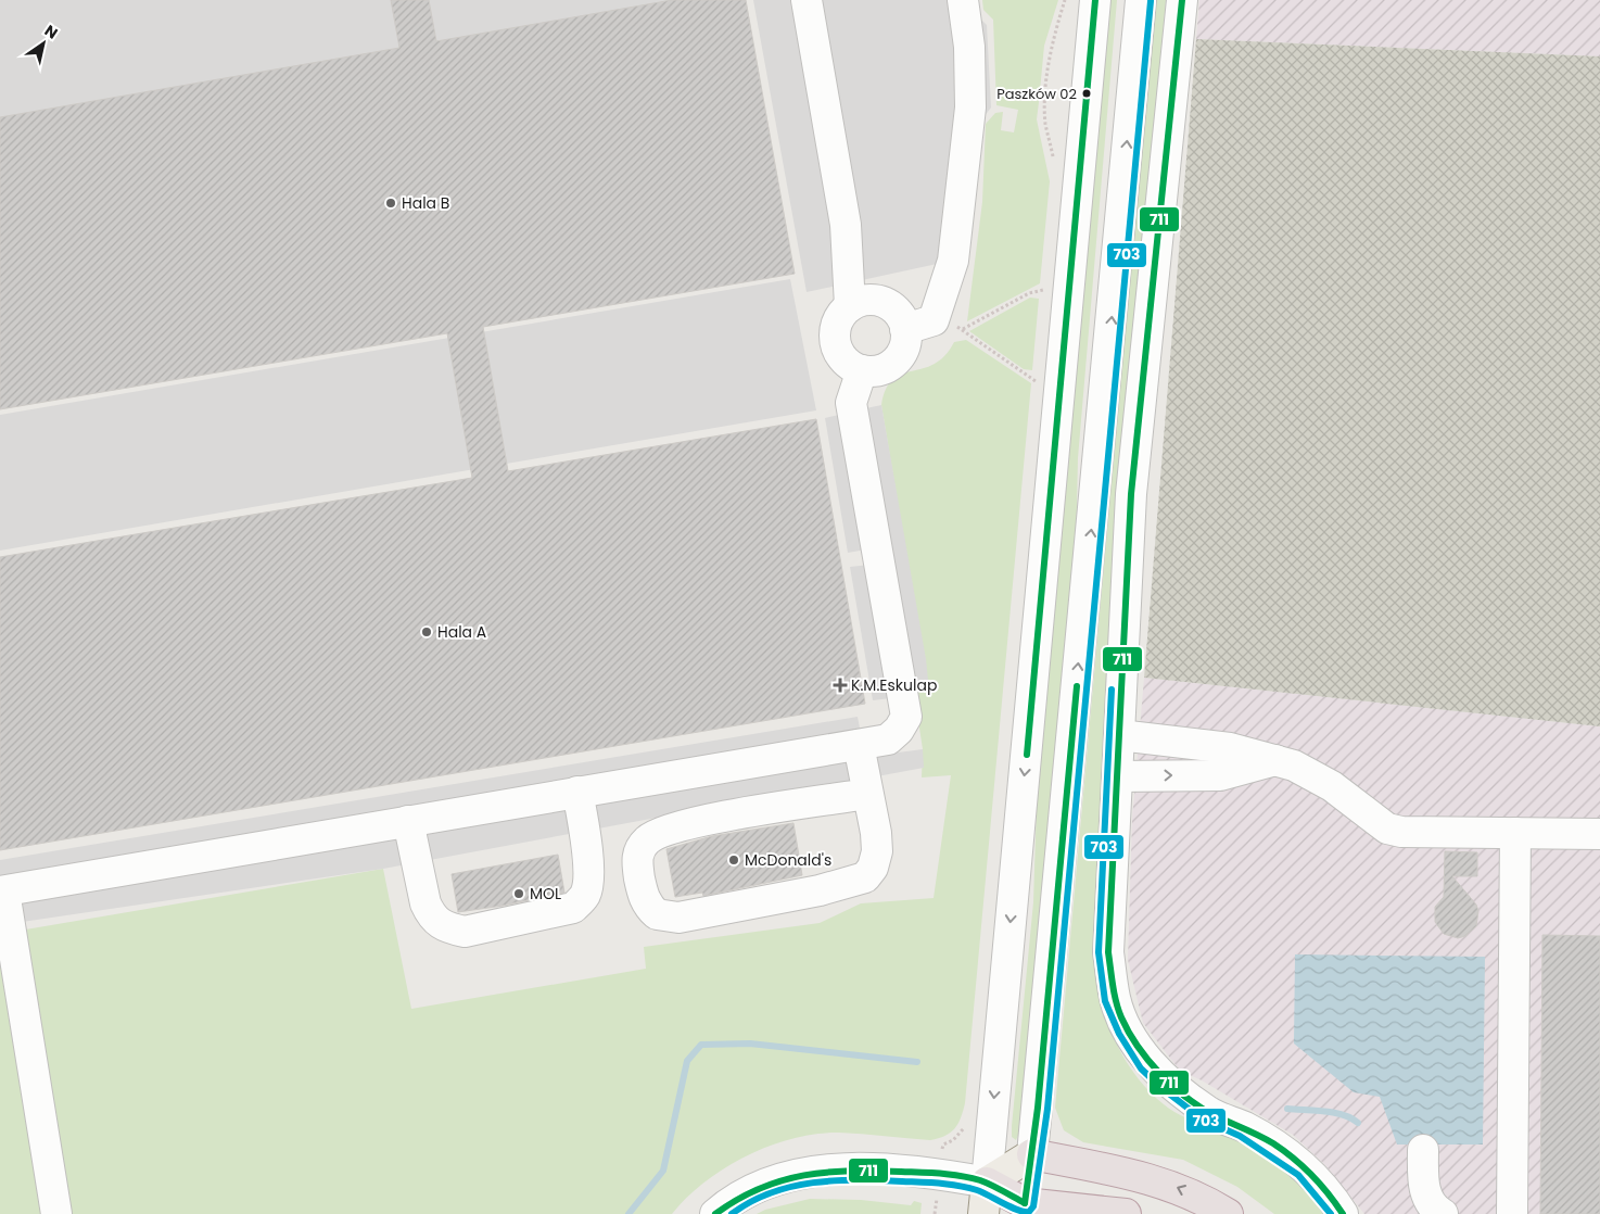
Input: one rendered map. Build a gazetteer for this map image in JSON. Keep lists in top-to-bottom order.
{
  "places": {
    "other": [
      "Paszków 02",
      "Hala B",
      "Hala A",
      "McDonald's",
      "MOL"
    ],
    "health": ["K.M.Eskulap"]
  },
  "lines": ["transit line 711", "transit line 703"],
  "north": "top right"
}
